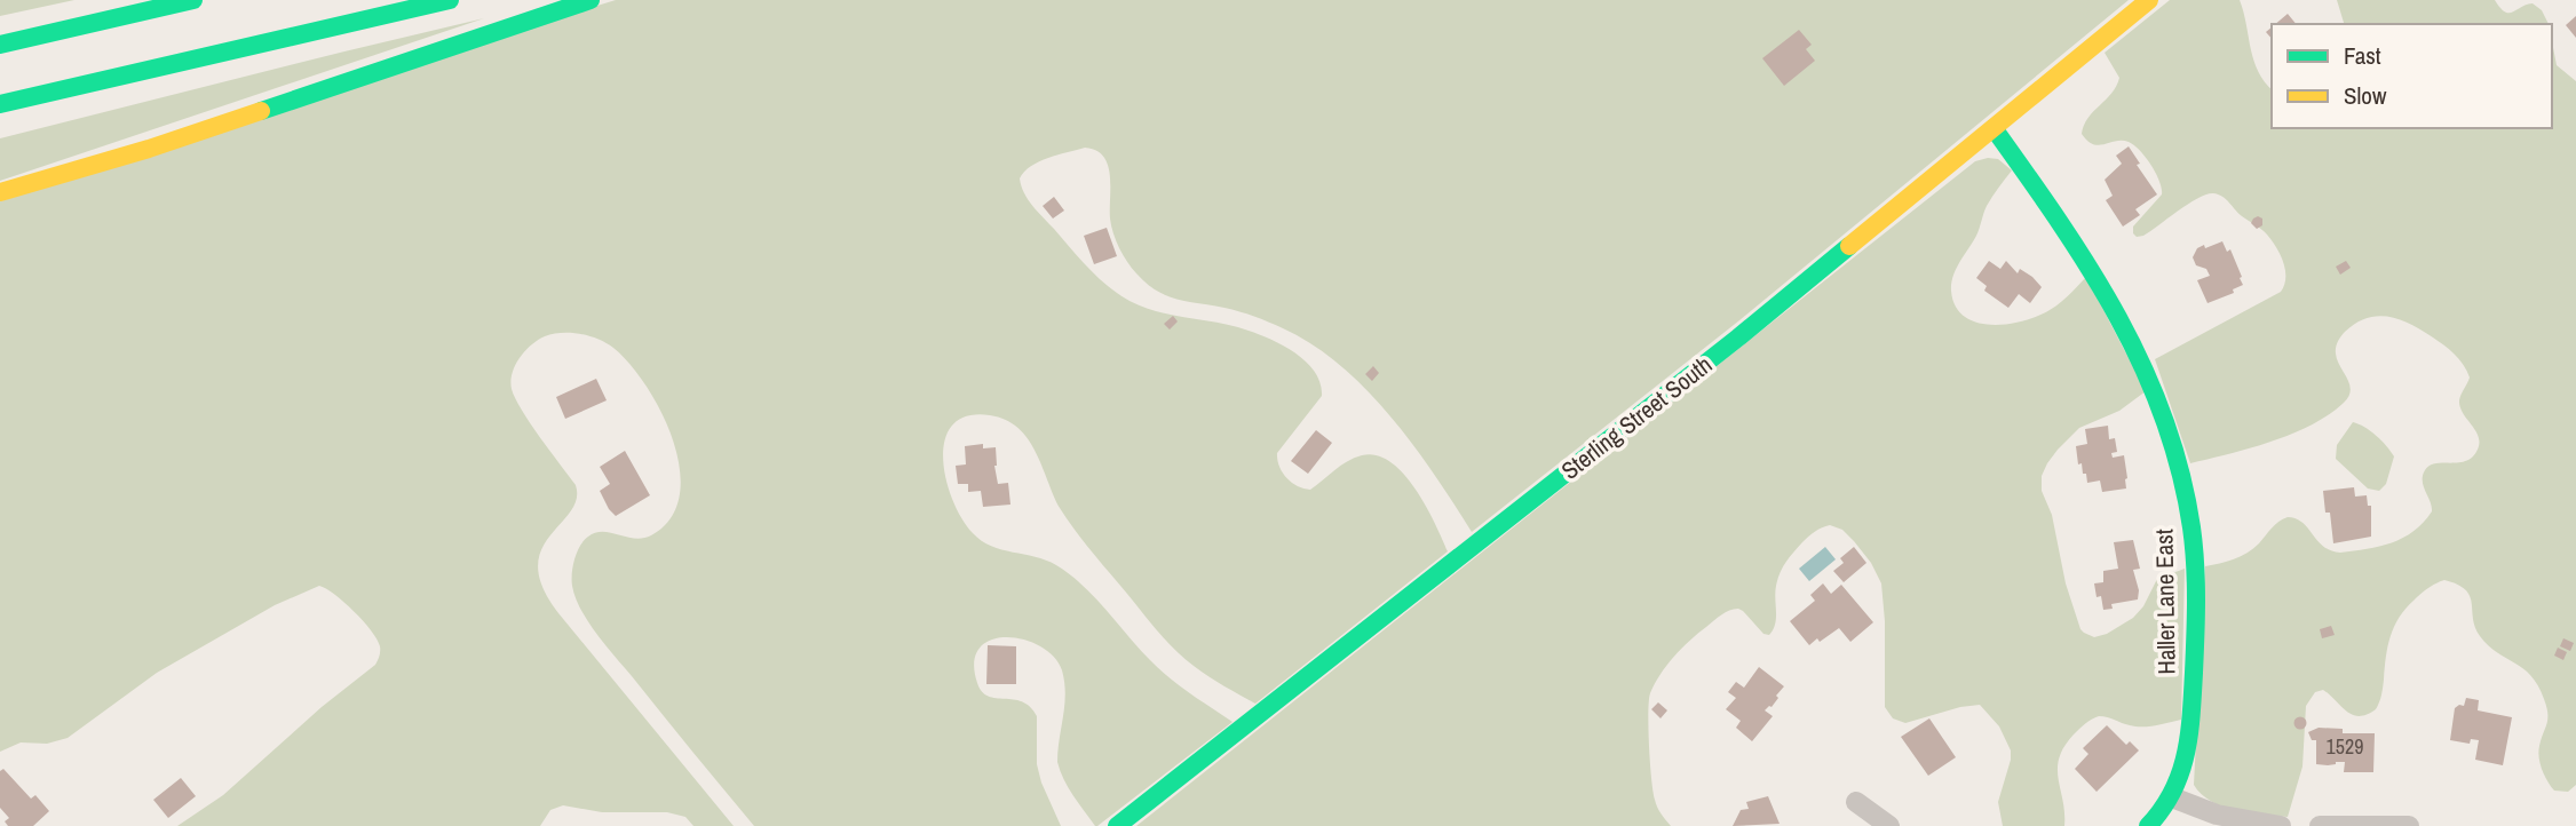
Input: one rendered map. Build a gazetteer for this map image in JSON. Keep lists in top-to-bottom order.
{
  "streets": {
    "main road": ["Sterling Street South", "Haller Lane East"]
  },
  "crossings": [
    ["Sterling Street South", "Haller Lane East"]
  ],
  "house_numbers": ["1529"],
  "legend": ["Fast", "Slow"]
}
